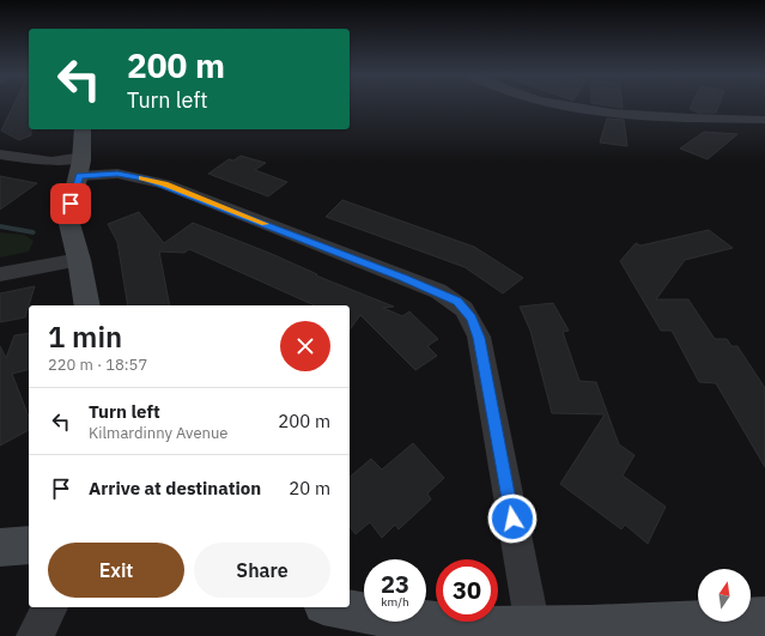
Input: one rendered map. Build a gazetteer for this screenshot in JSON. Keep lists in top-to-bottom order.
{
  "north": "top",
  "page": {
    "turn": ["200 m", "Turn left"],
    "heading": ["1 min", "220 m · 18:57"],
    "list": [
      {
        "name": "Turn left",
        "note": "Kilmardinny Avenue",
        "value": "200 m"
      },
      {
        "name": "Arrive at destination",
        "value": "20 m"
      }
    ],
    "buttons": ["Exit", "Share"],
    "speed": "23 km/h",
    "limit": "30"
  }
}
